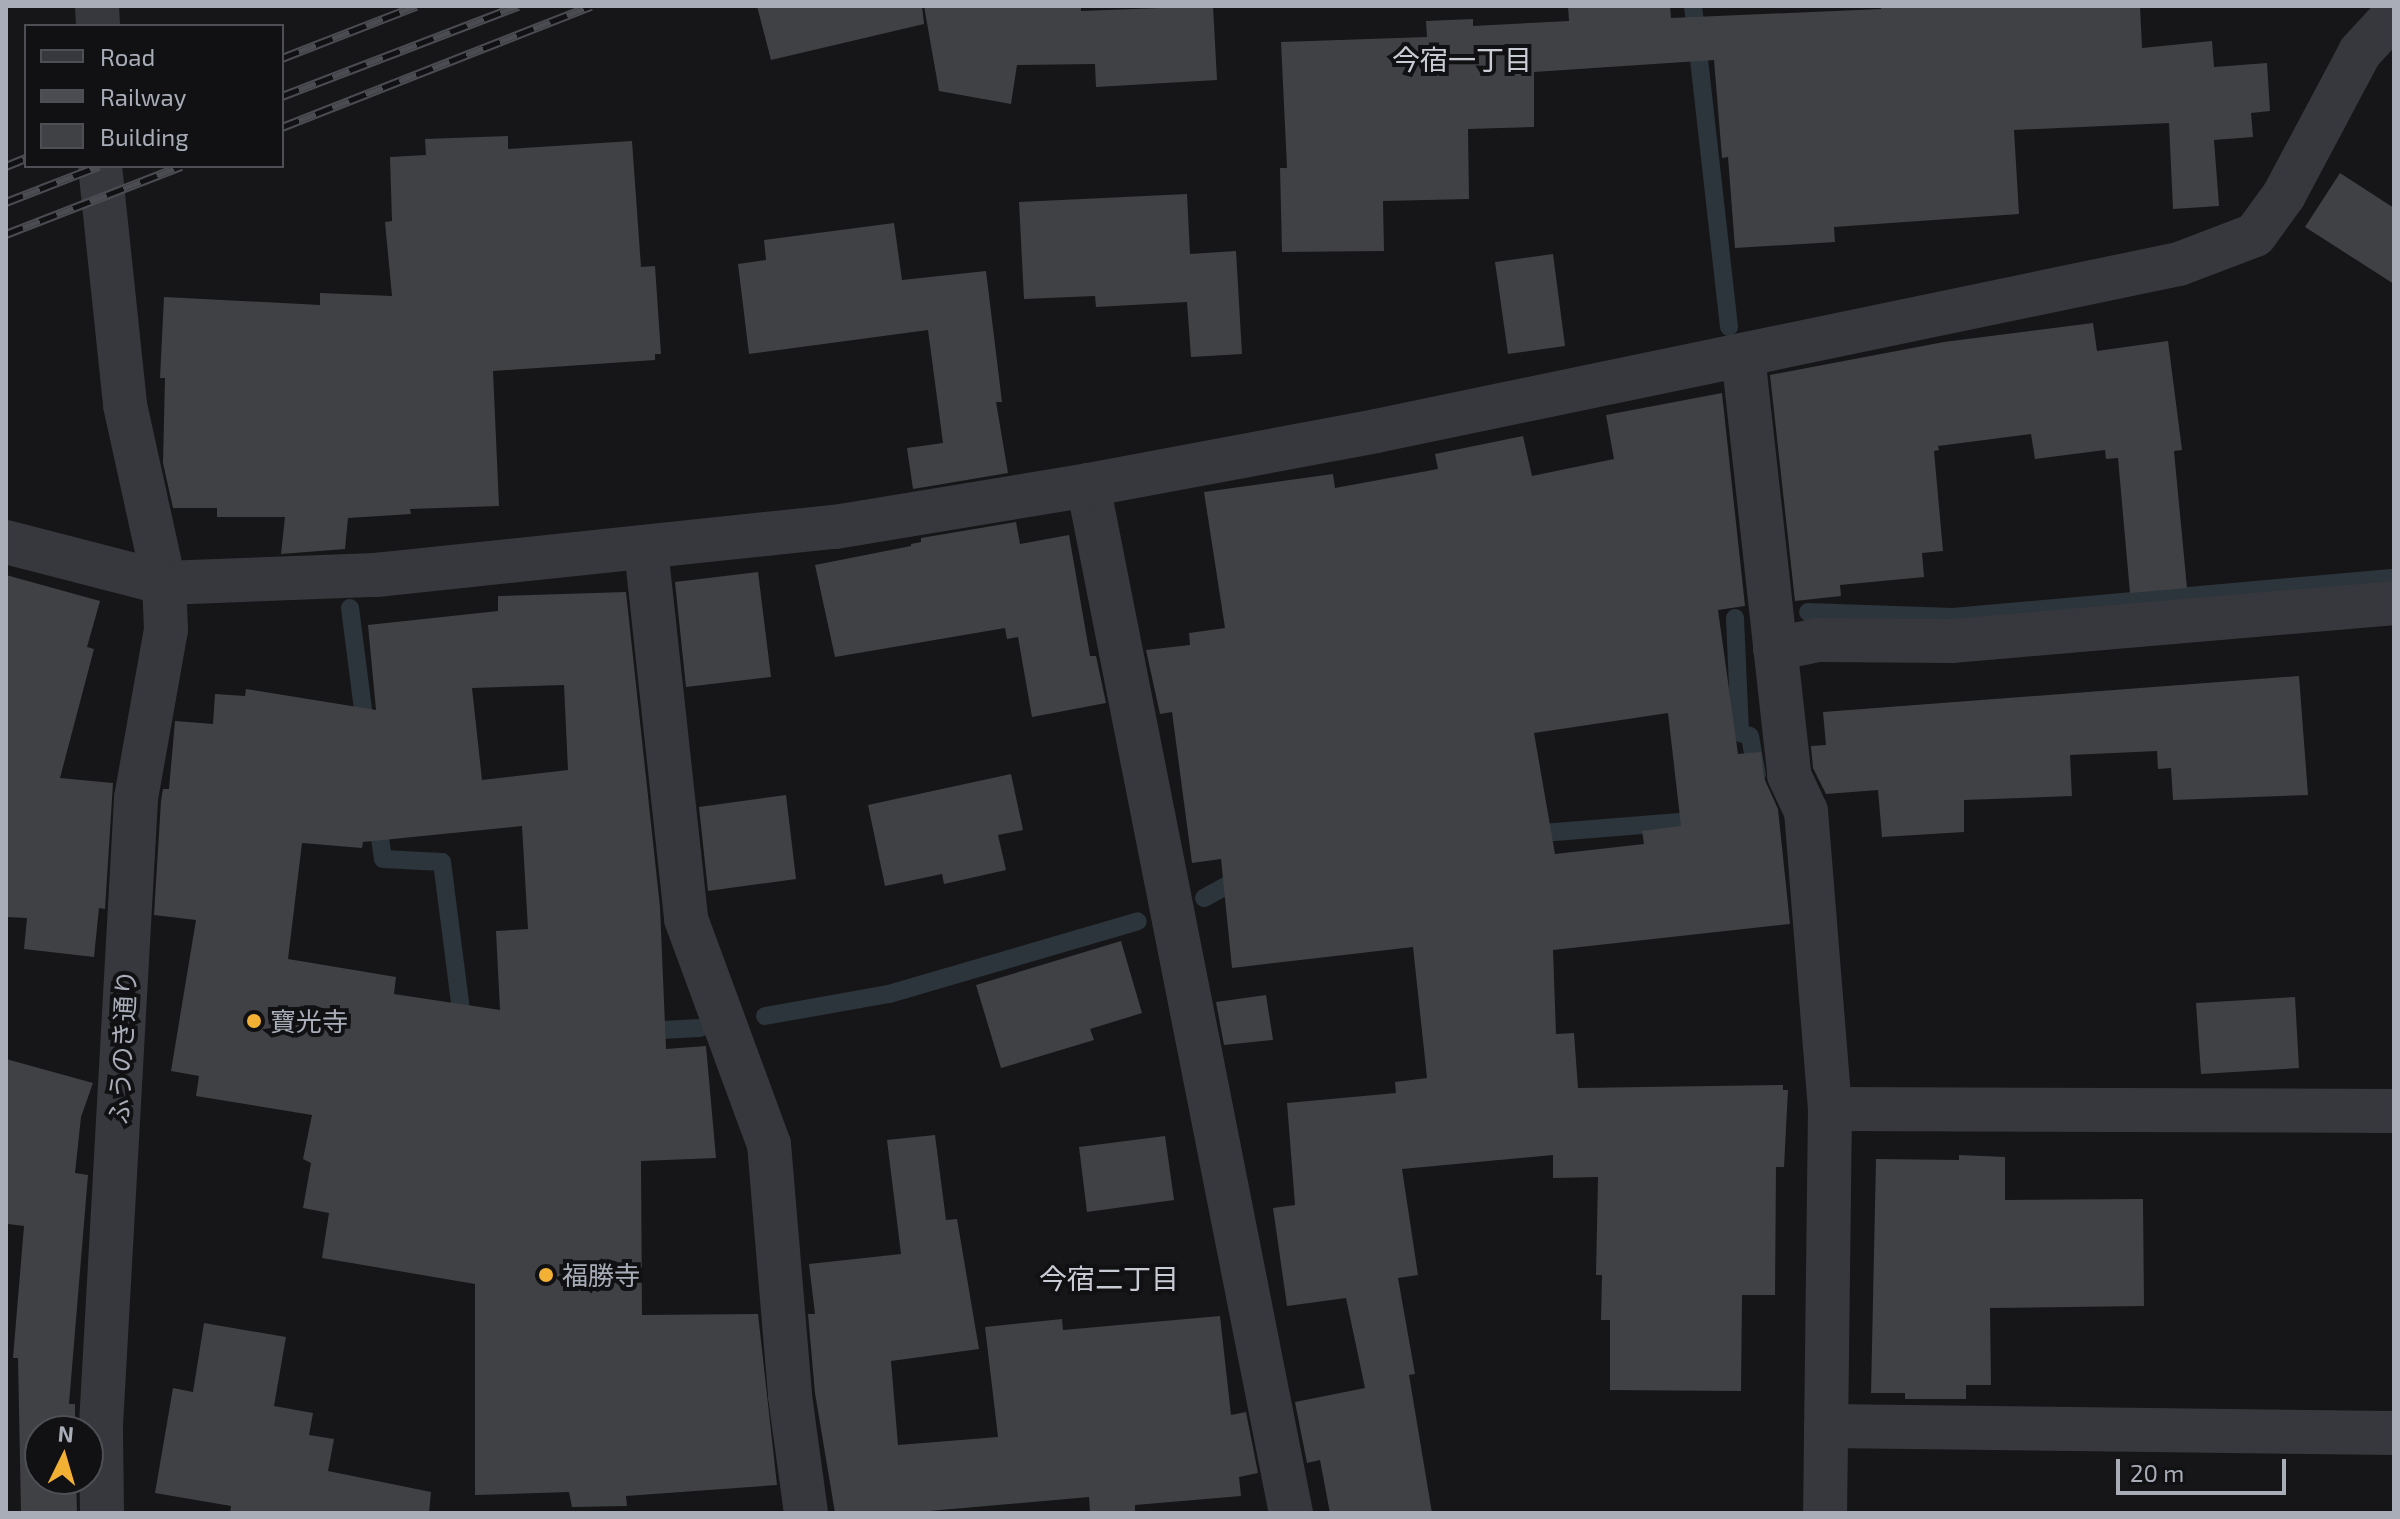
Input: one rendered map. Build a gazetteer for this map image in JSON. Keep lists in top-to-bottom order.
{
  "streets": {
    "street": ["ふうのき通り"]
  },
  "districts": ["今宿一丁目", "今宿二丁目"],
  "places": ["寶光寺", "福勝寺"],
  "legend": ["Road", "Railway", "Building"],
  "scale_bar": "20 m",
  "north": "top"
}
